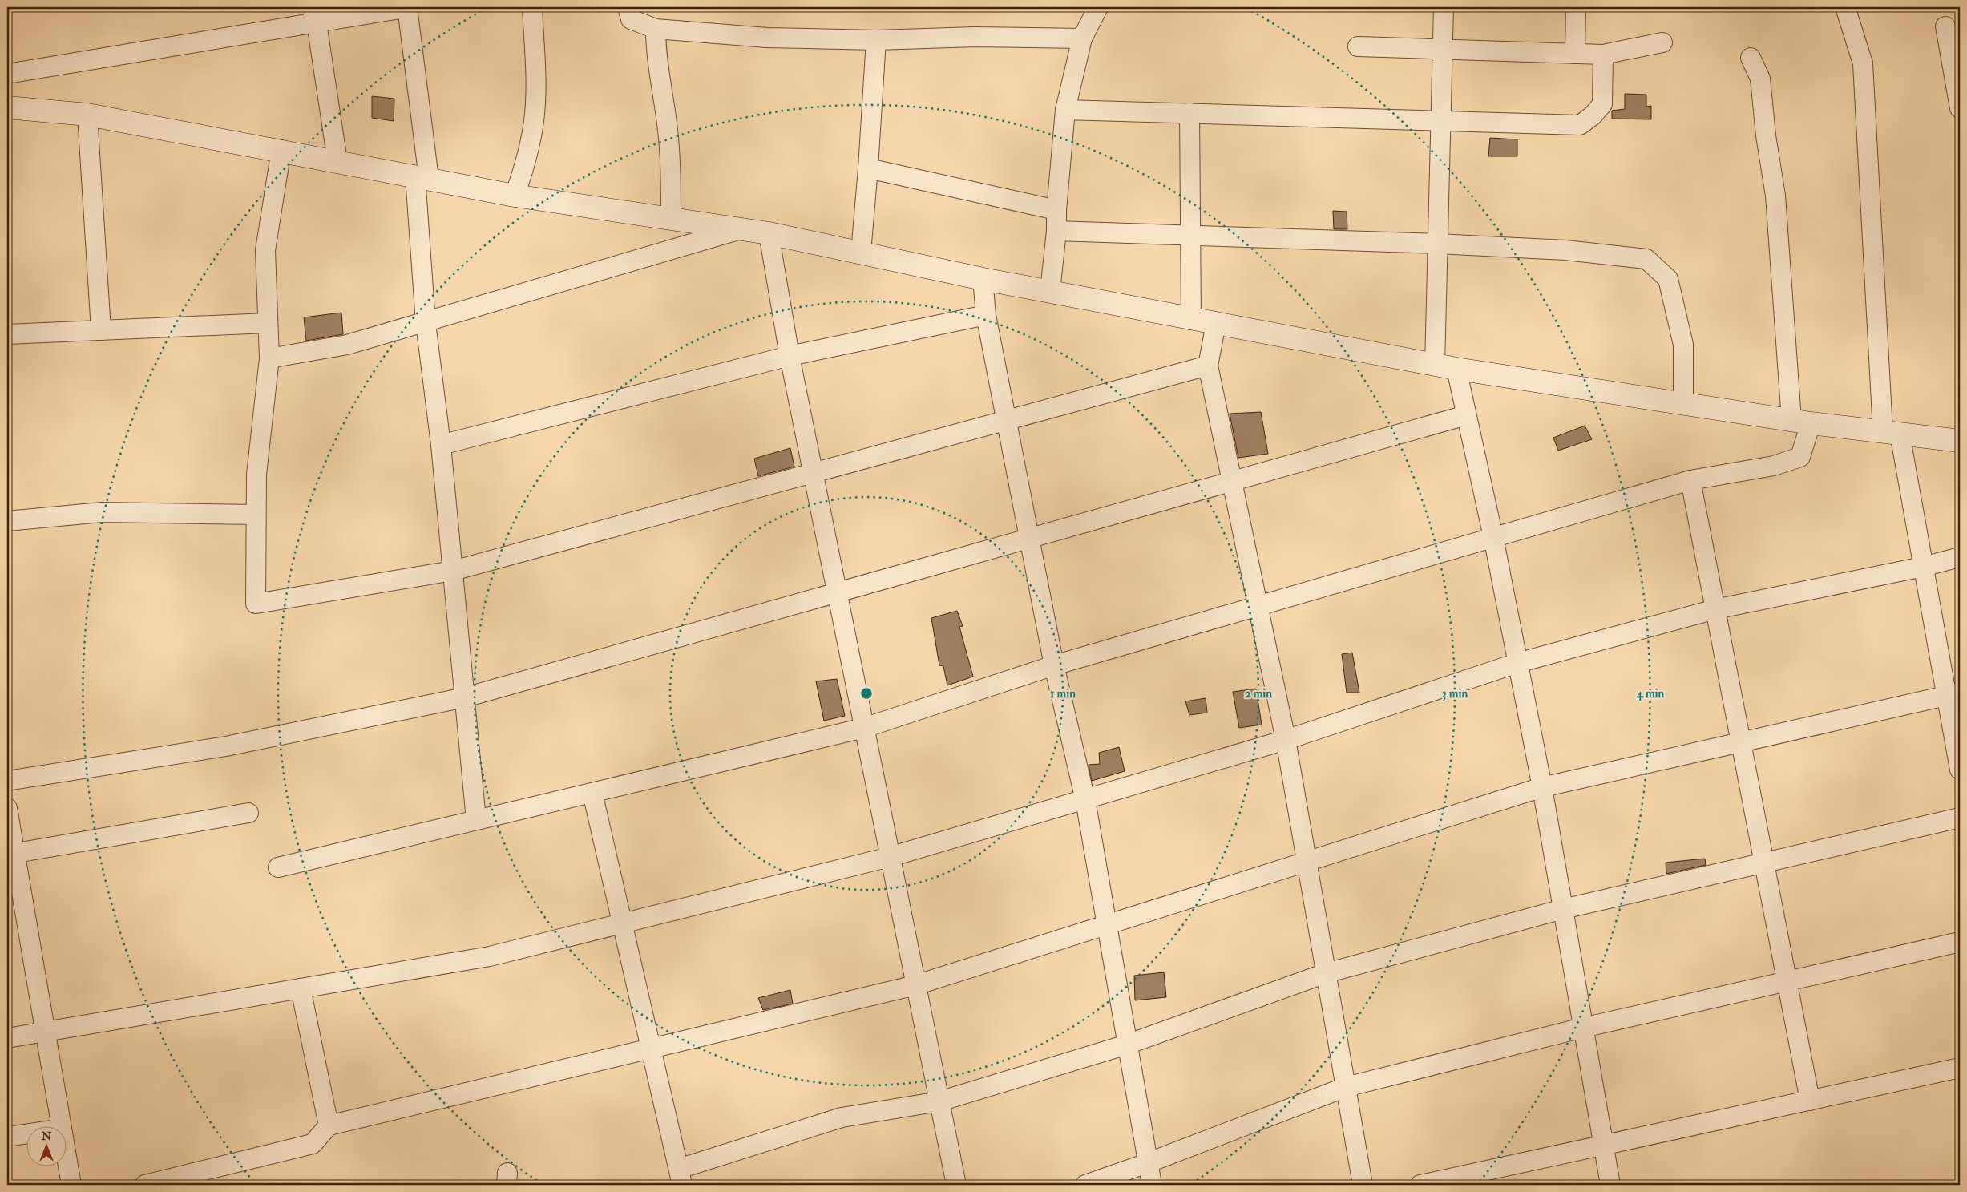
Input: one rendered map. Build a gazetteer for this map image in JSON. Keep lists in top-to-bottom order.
{
  "north": "top",
  "rings": [
    "1 min",
    "2 min",
    "3 min",
    "4 min"
  ]
}
